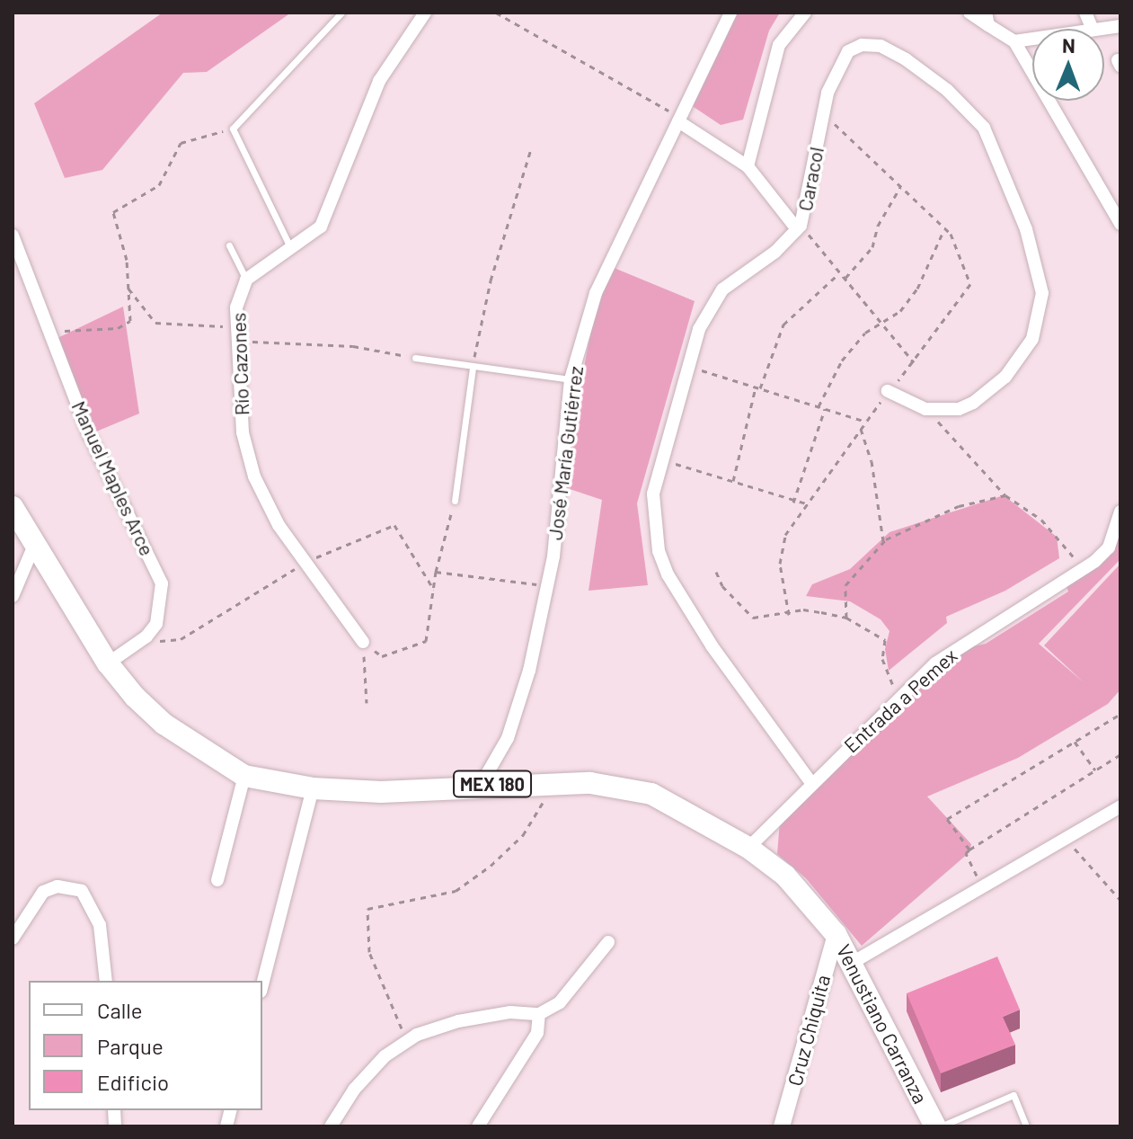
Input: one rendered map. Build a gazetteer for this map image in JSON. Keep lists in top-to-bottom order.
{
  "streets": {
    "main road": ["MEX 180", "Venustiano Carranza"],
    "street": [
      "Caracol",
      "Río Cazones",
      "José María Gutiérrez",
      "Manuel Maples Arce",
      "Entrada a Pemex",
      "Cruz Chiquita"
    ]
  },
  "crossings": [
    ["Caracol", "Entrada a Pemex"],
    ["José María Gutiérrez", "Venustiano Carranza"],
    ["Entrada a Pemex", "Venustiano Carranza"],
    ["Venustiano Carranza", "Cruz Chiquita"]
  ],
  "legend": ["Calle", "Parque", "Edificio"],
  "north": "top"
}
